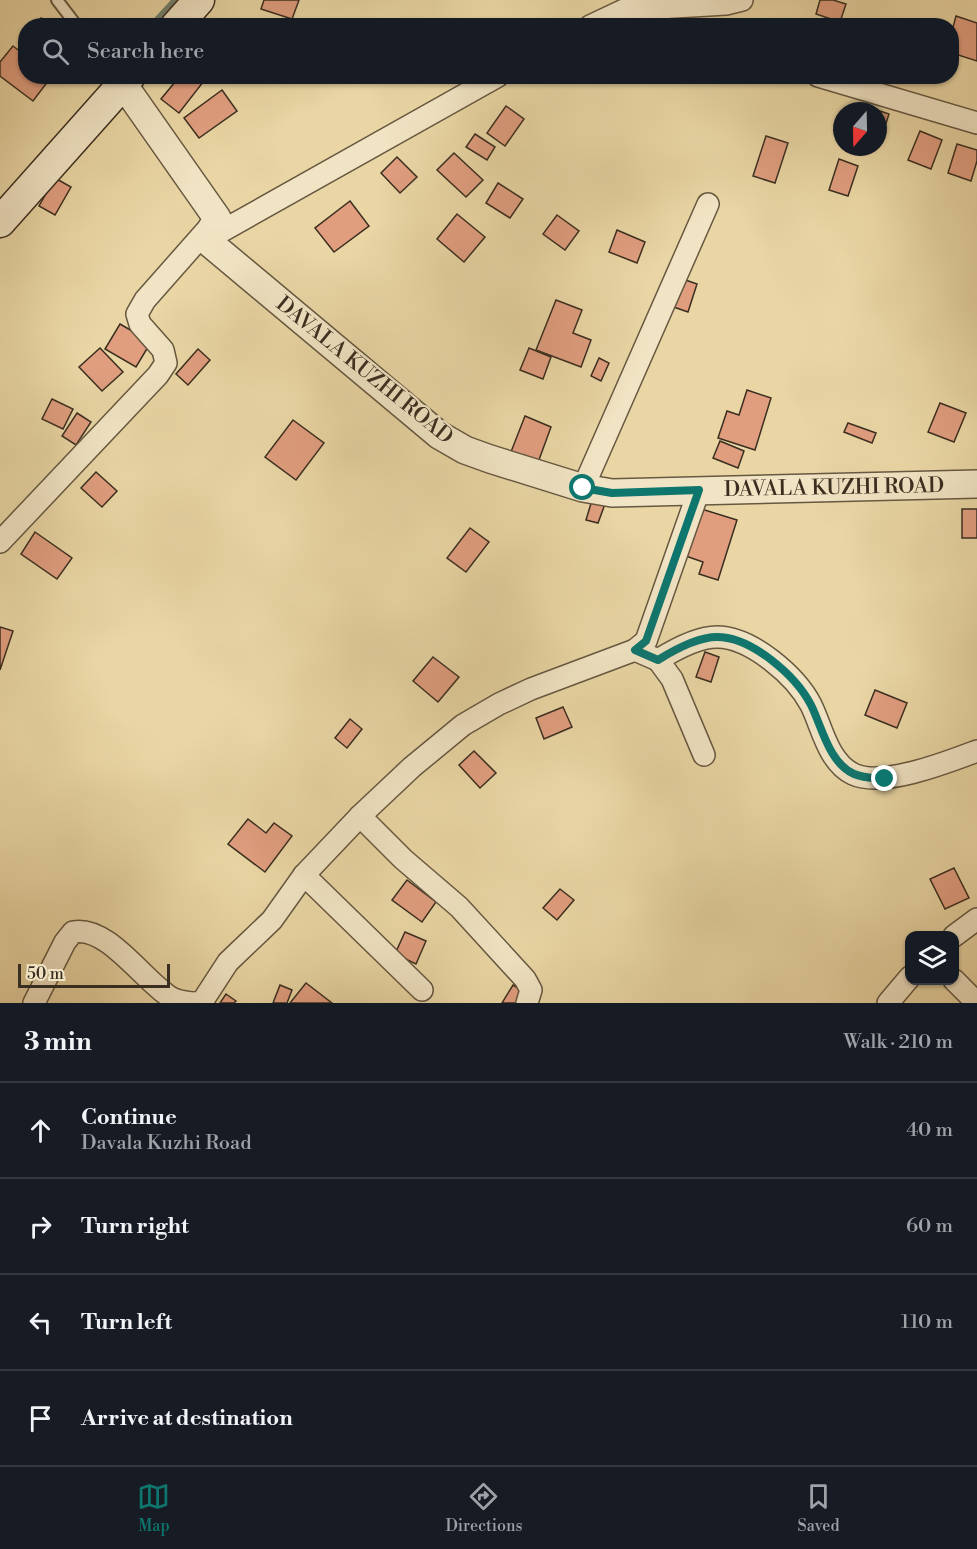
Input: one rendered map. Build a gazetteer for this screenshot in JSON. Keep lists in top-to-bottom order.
{
  "streets": {
    "street": ["DAVALA KUZHI ROAD"]
  },
  "scale_bar": "50 m",
  "north": "bottom",
  "page": {
    "search": "Search here",
    "scale": "50 m",
    "heading": ["3 min", "Walk · 210 m"],
    "list": [
      ["Continue", "Davala Kuzhi Road", "40 m"],
      ["Turn right", "60 m"],
      ["Turn left", "110 m"],
      "Arrive at destination"
    ],
    "nav": ["Map", "Directions", "Saved"]
  }
}
